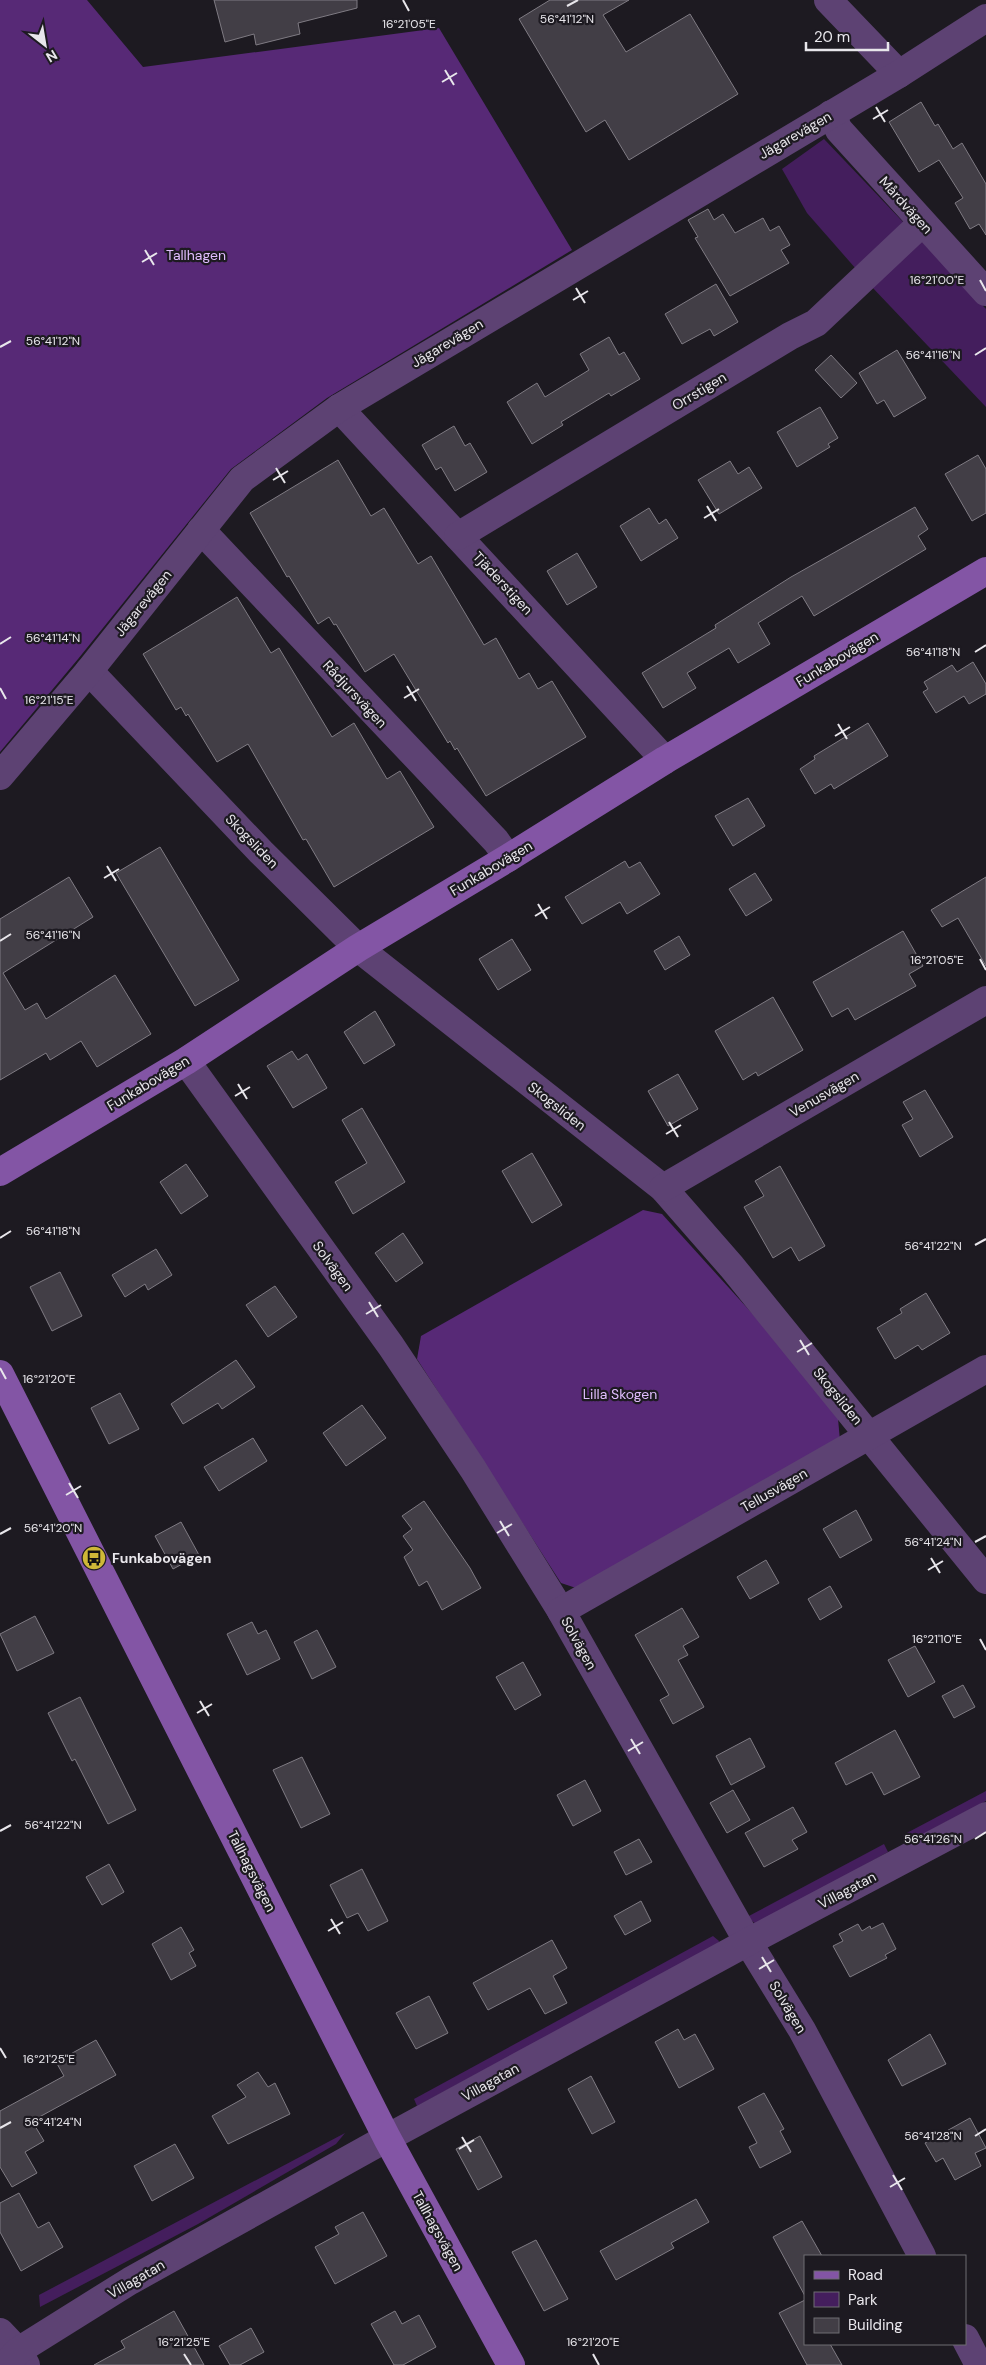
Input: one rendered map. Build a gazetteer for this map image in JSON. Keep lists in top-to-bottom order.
{
  "streets": {
    "street": [
      "Jägarevägen",
      "Mårdvägen",
      "Orrstigen",
      "Tjäderstigen",
      "Funkabovägen",
      "Rådjursvägen",
      "Skogsliden",
      "Venusvägen",
      "Solvägen",
      "Tellusvägen",
      "Tallhagsvägen",
      "Villagatan"
    ]
  },
  "crossings": [
    ["Jägarevägen", "Mårdvägen"],
    ["Jägarevägen", "Tjäderstigen"],
    ["Jägarevägen", "Rådjursvägen"],
    ["Jägarevägen", "Skogsliden"],
    ["Mårdvägen", "Orrstigen"],
    ["Orrstigen", "Tjäderstigen"],
    ["Tjäderstigen", "Funkabovägen"],
    ["Funkabovägen", "Rådjursvägen"],
    ["Funkabovägen", "Skogsliden"],
    ["Funkabovägen", "Solvägen"],
    ["Skogsliden", "Venusvägen"],
    ["Skogsliden", "Tellusvägen"],
    ["Solvägen", "Tellusvägen"],
    ["Solvägen", "Villagatan"],
    ["Tallhagsvägen", "Villagatan"]
  ],
  "parks": ["Tallhagen", "Lilla Skogen"],
  "places": {
    "bus stop": ["Funkabovägen"]
  },
  "legend": ["Road", "Park", "Building"],
  "scale_bar": "20 m",
  "north": "bottom right",
  "coordinates": [
    "56°41'12\"N",
    "16°21'05\"E",
    "16°21'00\"E",
    "56°41'16\"N",
    "56°41'14\"N",
    "56°41'18\"N",
    "16°21'15\"E",
    "56°41'22\"N",
    "16°21'20\"E",
    "56°41'20\"N",
    "56°41'24\"N",
    "16°21'10\"E",
    "56°41'26\"N",
    "16°21'25\"E",
    "56°41'28\"N"
  ]
}
